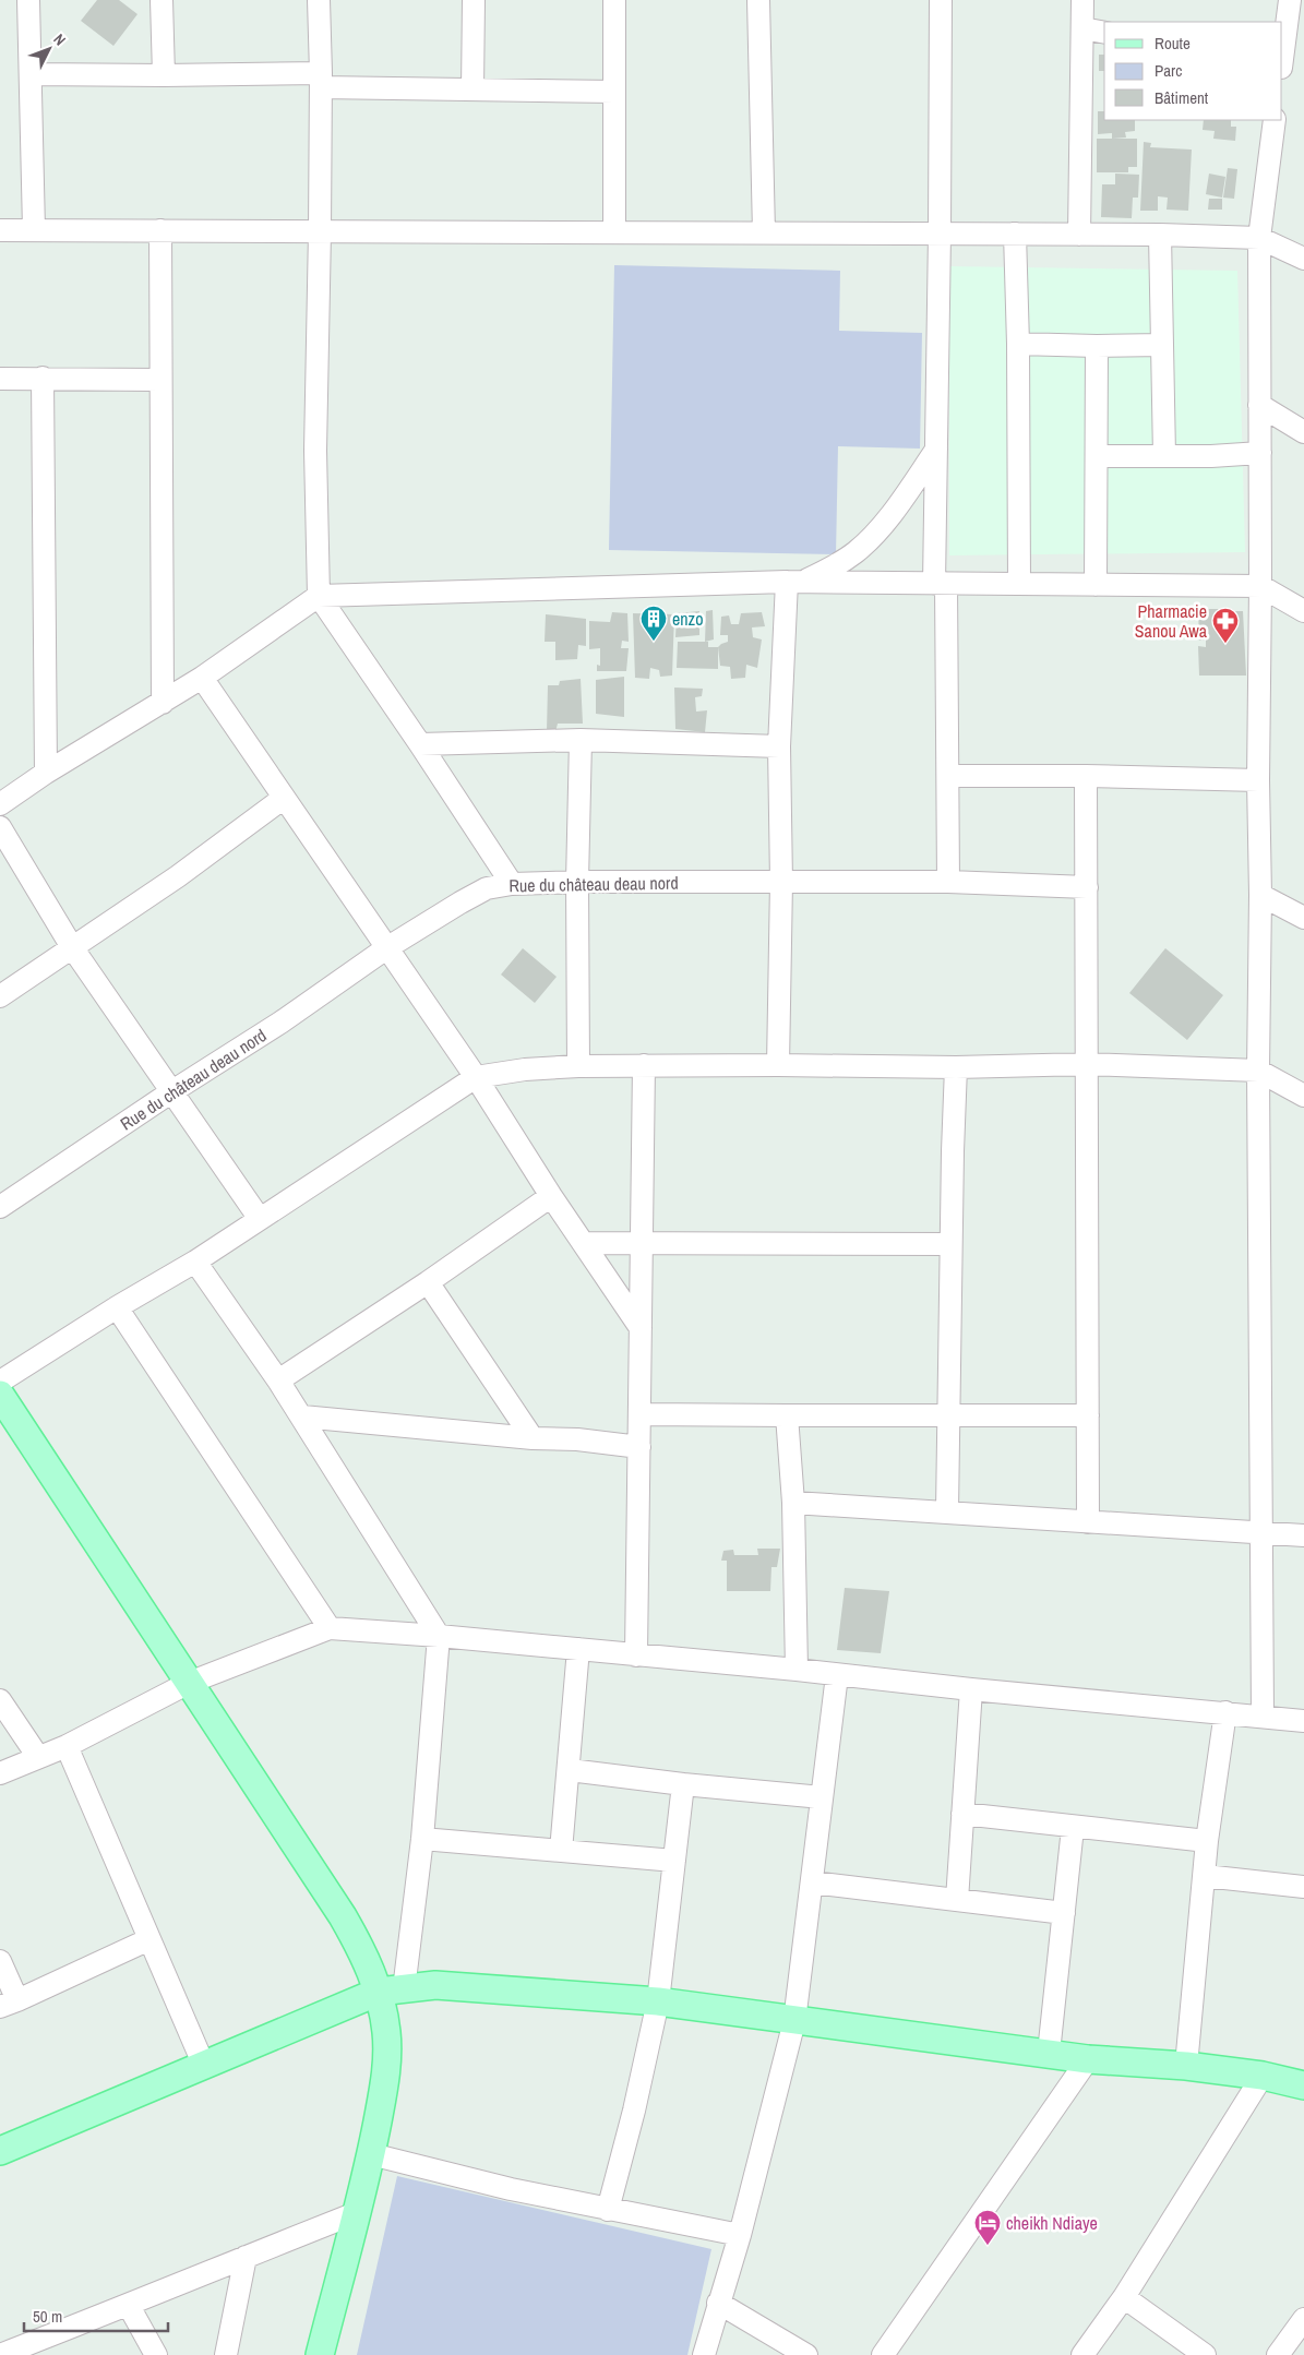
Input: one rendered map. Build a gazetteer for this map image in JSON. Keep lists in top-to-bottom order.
{
  "streets": {
    "street": ["Rue du château deau nord"]
  },
  "places": {
    "building": ["enzo"],
    "pharmacy": ["Pharmacie Sanou Awa"],
    "hotel": ["cheikh Ndiaye"]
  },
  "legend": ["Route", "Parc", "Bâtiment"],
  "scale_bar": "50 m",
  "north": "top right"
}
